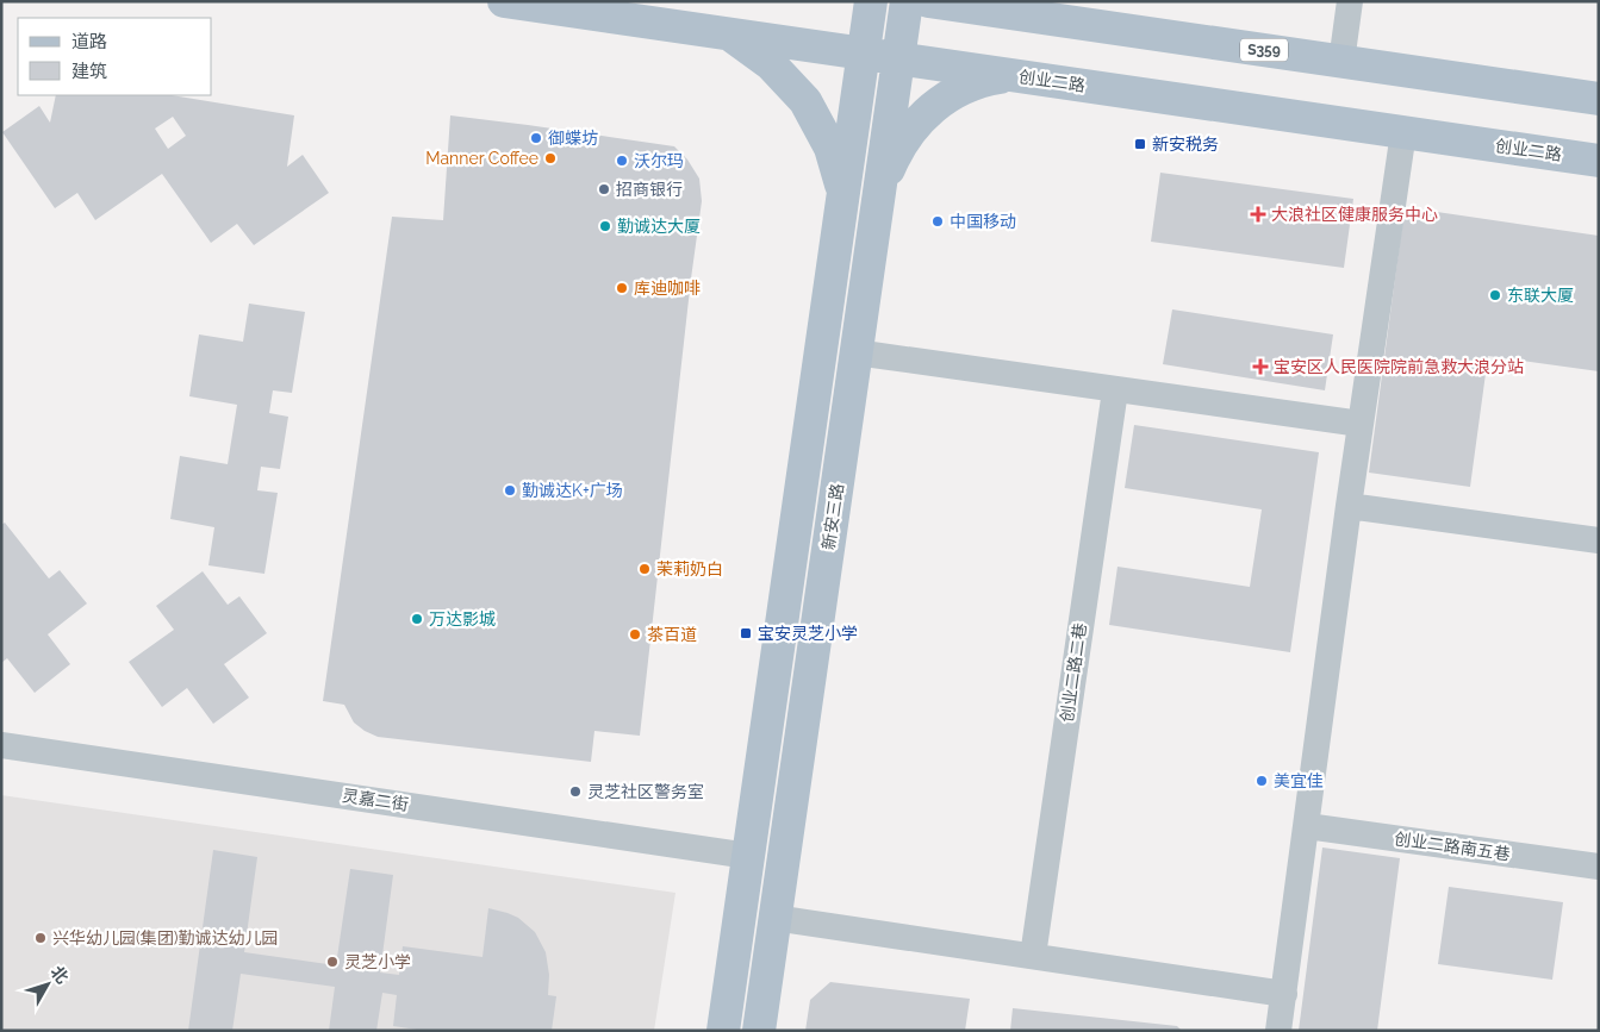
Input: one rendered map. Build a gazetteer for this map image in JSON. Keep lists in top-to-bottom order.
{
  "streets": {
    "main road": ["S359", "创业二路", "新安三路"],
    "street": ["创业二路二巷", "灵嘉二街", "创业二路南五巷"]
  },
  "crossings": [
    ["创业二路", "新安三路"]
  ],
  "places": {
    "other": [
      "御蝶坊",
      "Manner Coffee",
      "沃尔玛",
      "招商银行",
      "中国移动",
      "勤诚达大厦",
      "库迪咖啡",
      "东联大厦",
      "勤诚达K+广场",
      "茉莉奶白",
      "万达影城",
      "茶百道",
      "美宜佳",
      "灵芝社区警务室",
      "兴华幼儿园(集团)勤诚达幼儿园",
      "灵芝小学"
    ],
    "transit": ["新安税务", "宝安灵芝小学"],
    "health": ["大浪社区健康服务中心", "宝安区人民医院院前急救大浪分站"]
  },
  "legend": ["道路", "建筑"],
  "north": "top right"
}
